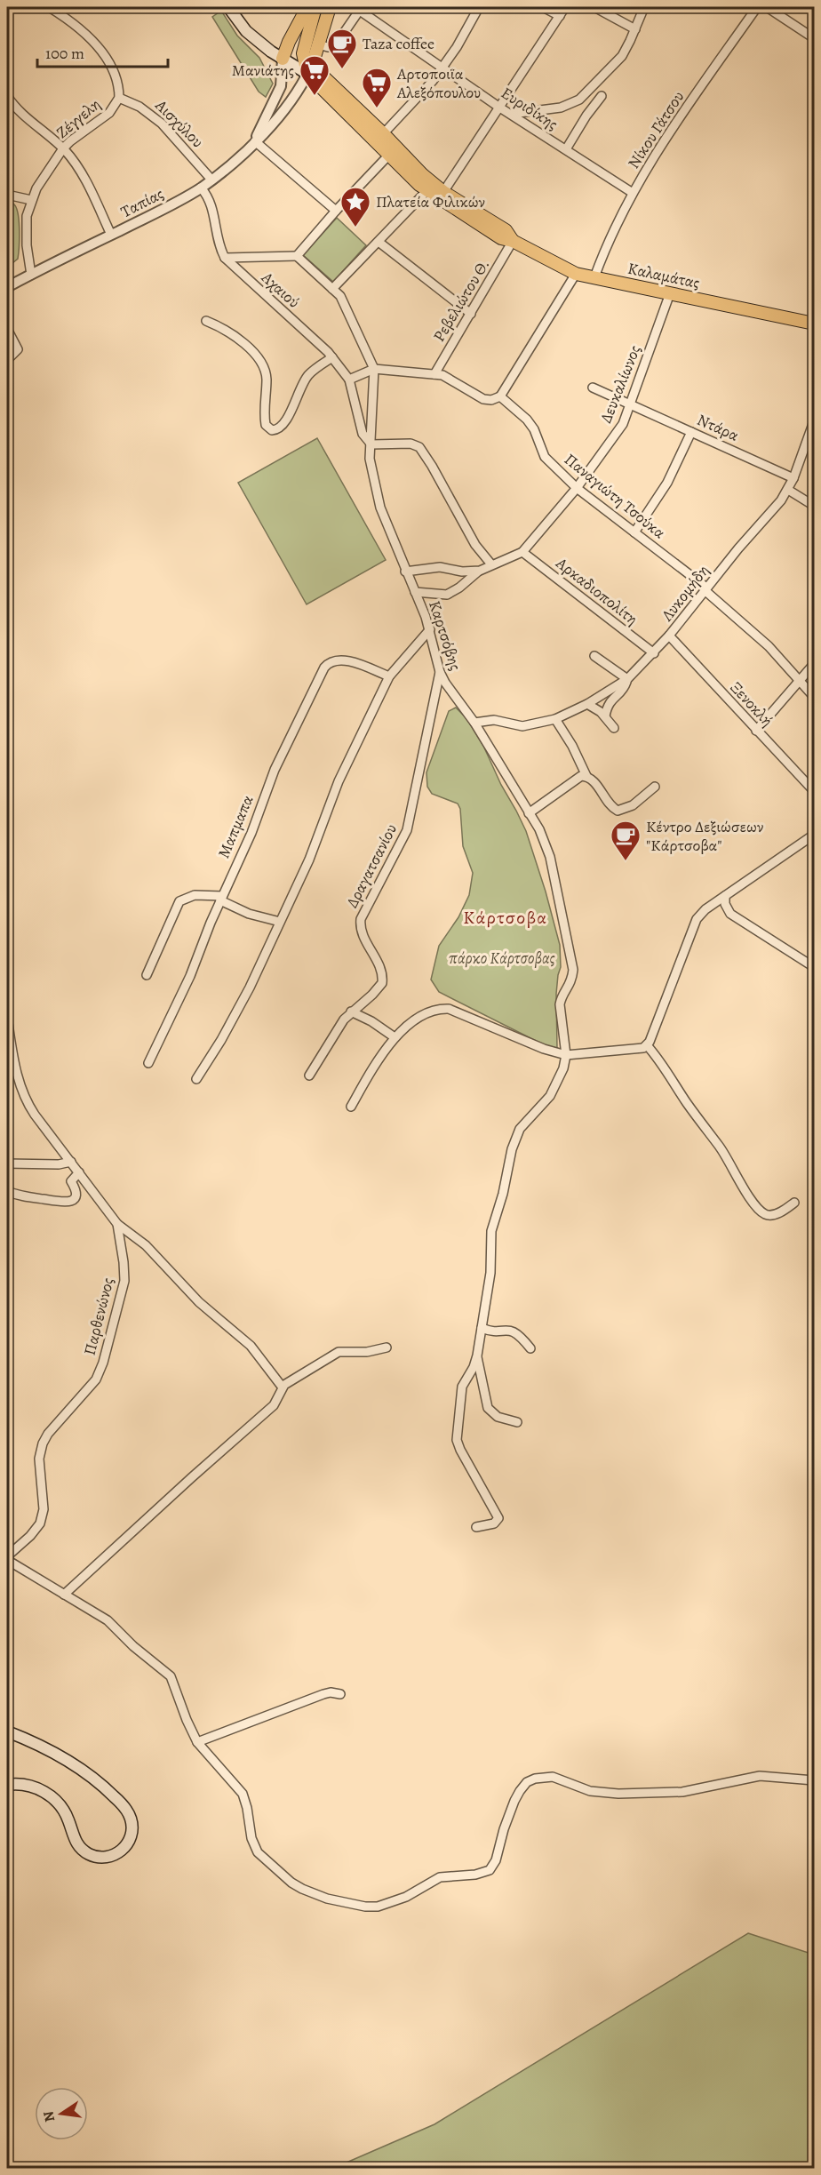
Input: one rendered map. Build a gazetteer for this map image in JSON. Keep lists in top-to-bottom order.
{
  "streets": {
    "main road": ["Καλαμάτας"],
    "street": [
      "Ευριδίκης",
      "Ζέγγελη",
      "Αισχύλου",
      "Νίκου Γάτσου",
      "Ταπίας",
      "Αχαιού",
      "Ρεβελιώτου Θ.",
      "Δευκαλίωνος",
      "Ντάρα",
      "Παναγιώτη Τσούκα",
      "Αρκαδιοπολίτη",
      "Λυκομήδη",
      "Καρτσόβης",
      "Ξενοκλή",
      "Μαπμαπα",
      "Δραγατσανίου",
      "Παρθενώνος"
    ]
  },
  "crossings": [
    ["Ευριδίκης", "Νίκου Γάτσου"],
    ["Ζέγγελη", "Αισχύλου"],
    ["Ζέγγελη", "Ταπίας"],
    ["Αισχύλου", "Ταπίας"],
    ["Νίκου Γάτσου", "Καλαμάτας"],
    ["Ταπίας", "Καλαμάτας"],
    ["Ταπίας", "Αχαιού"],
    ["Καλαμάτας", "Ρεβελιώτου Θ."],
    ["Καλαμάτας", "Δευκαλίωνος"],
    ["Δευκαλίωνος", "Ντάρα"],
    ["Δευκαλίωνος", "Παναγιώτη Τσούκα"],
    ["Δευκαλίωνος", "Αρκαδιοπολίτη"],
    ["Ντάρα", "Λυκομήδη"],
    ["Παναγιώτη Τσούκα", "Λυκομήδη"],
    ["Αρκαδιοπολίτη", "Λυκομήδη"],
    ["Λυκομήδη", "Ξενοκλή"],
    ["Καρτσόβης", "Δραγατσανίου"]
  ],
  "districts": ["Κάρτσοβα"],
  "parks": ["πάρκο Κάρτσοβας"],
  "places": {
    "cafe": ["Taza coffee", "Κέντρο Δεξιώσεων \"Κάρτσοβα\""],
    "supermarket": ["Μανιάτης", "Αρτοποιϊα Αλεξόπουλου"],
    "place": ["Πλατεία Φιλικών"]
  },
  "scale_bar": "100 m",
  "north": "left"
}
